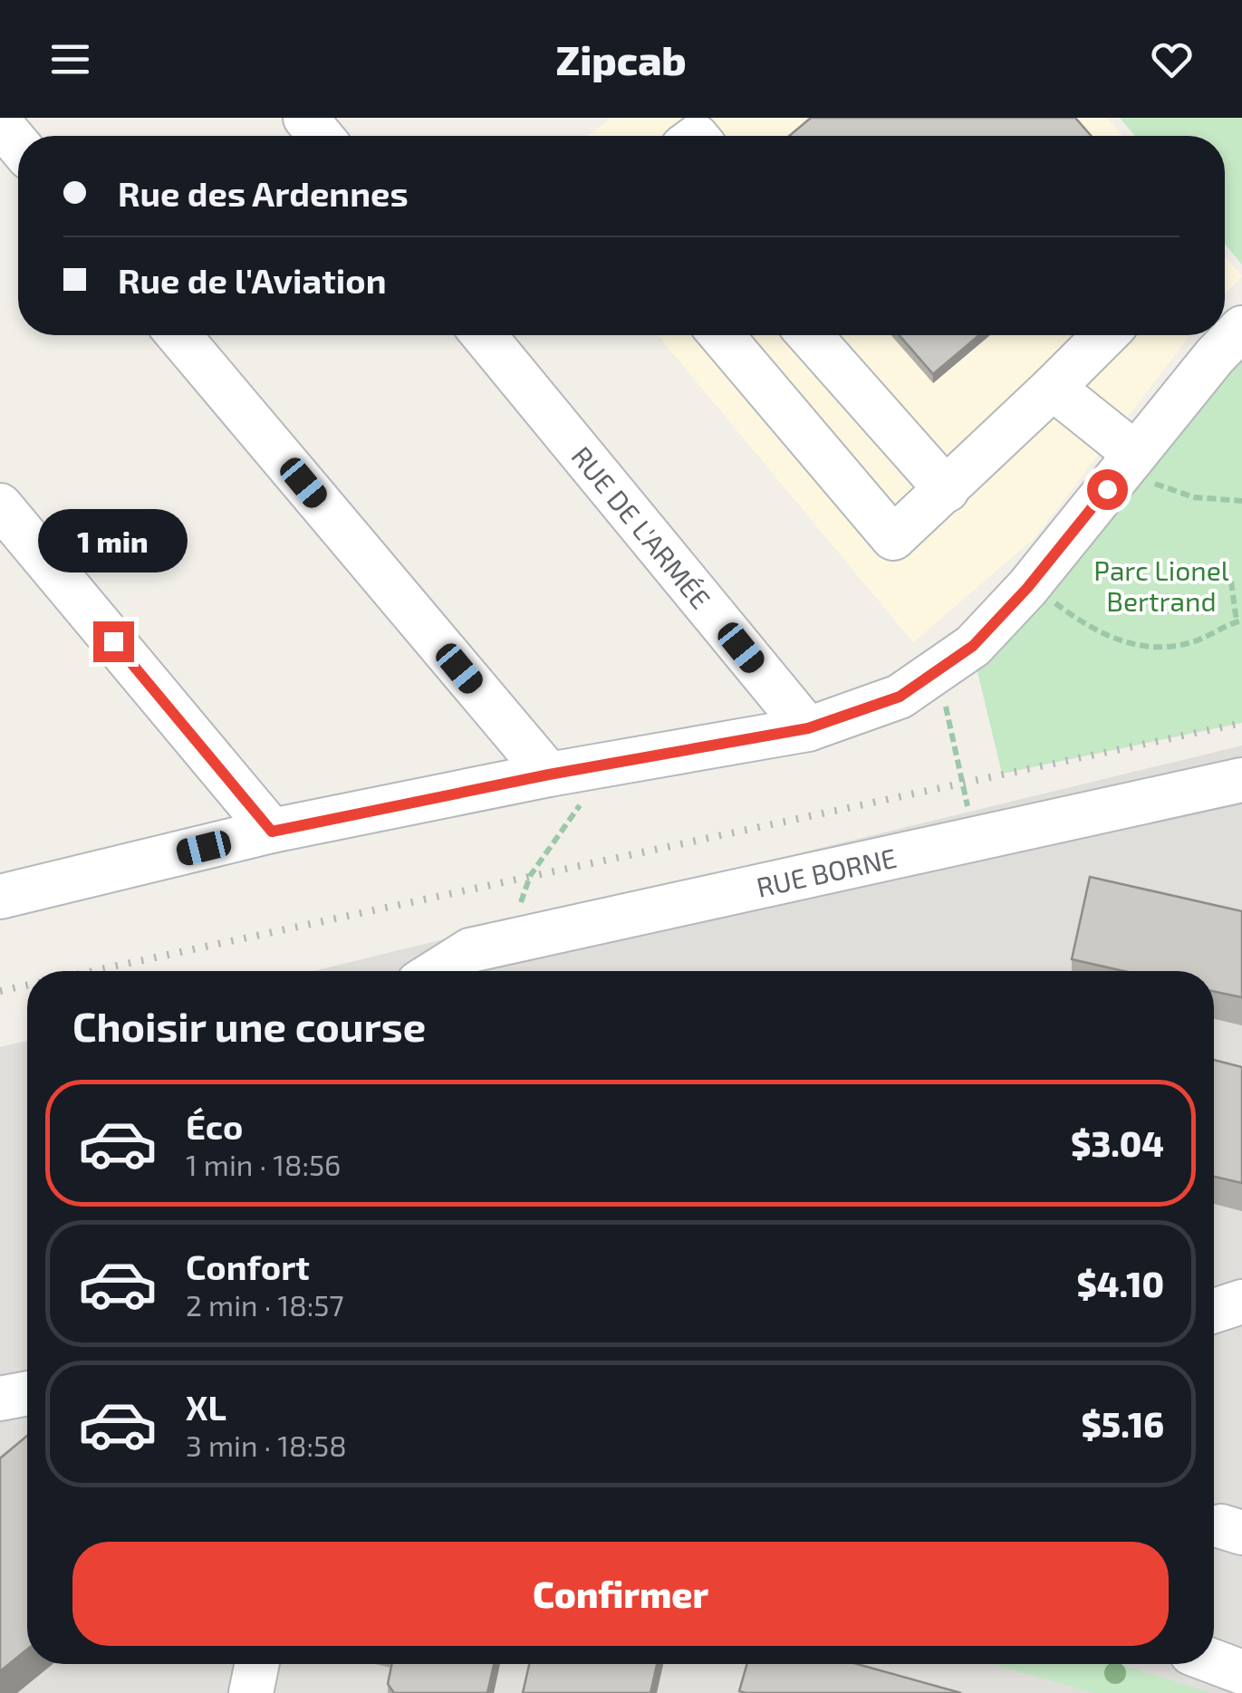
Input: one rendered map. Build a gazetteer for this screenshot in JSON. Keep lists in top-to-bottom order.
{
  "streets": {
    "street": ["RUE DE L'ARMÉE", "RUE BORNE"]
  },
  "parks": ["Parc Lionel Bertrand"],
  "page": {
    "header": "Zipcab",
    "banner": ["Rue des Ardennes", "Rue de l'Aviation"],
    "bubble": "1 min",
    "heading": "Choisir une course",
    "list": [
      {
        "name": "Éco",
        "note": "1 min · 18:56",
        "value": "$3.04"
      },
      {
        "name": "Confort",
        "note": "2 min · 18:57",
        "value": "$4.10"
      },
      {
        "name": "XL",
        "note": "3 min · 18:58",
        "value": "$5.16"
      }
    ],
    "buttons": "Confirmer"
  }
}
